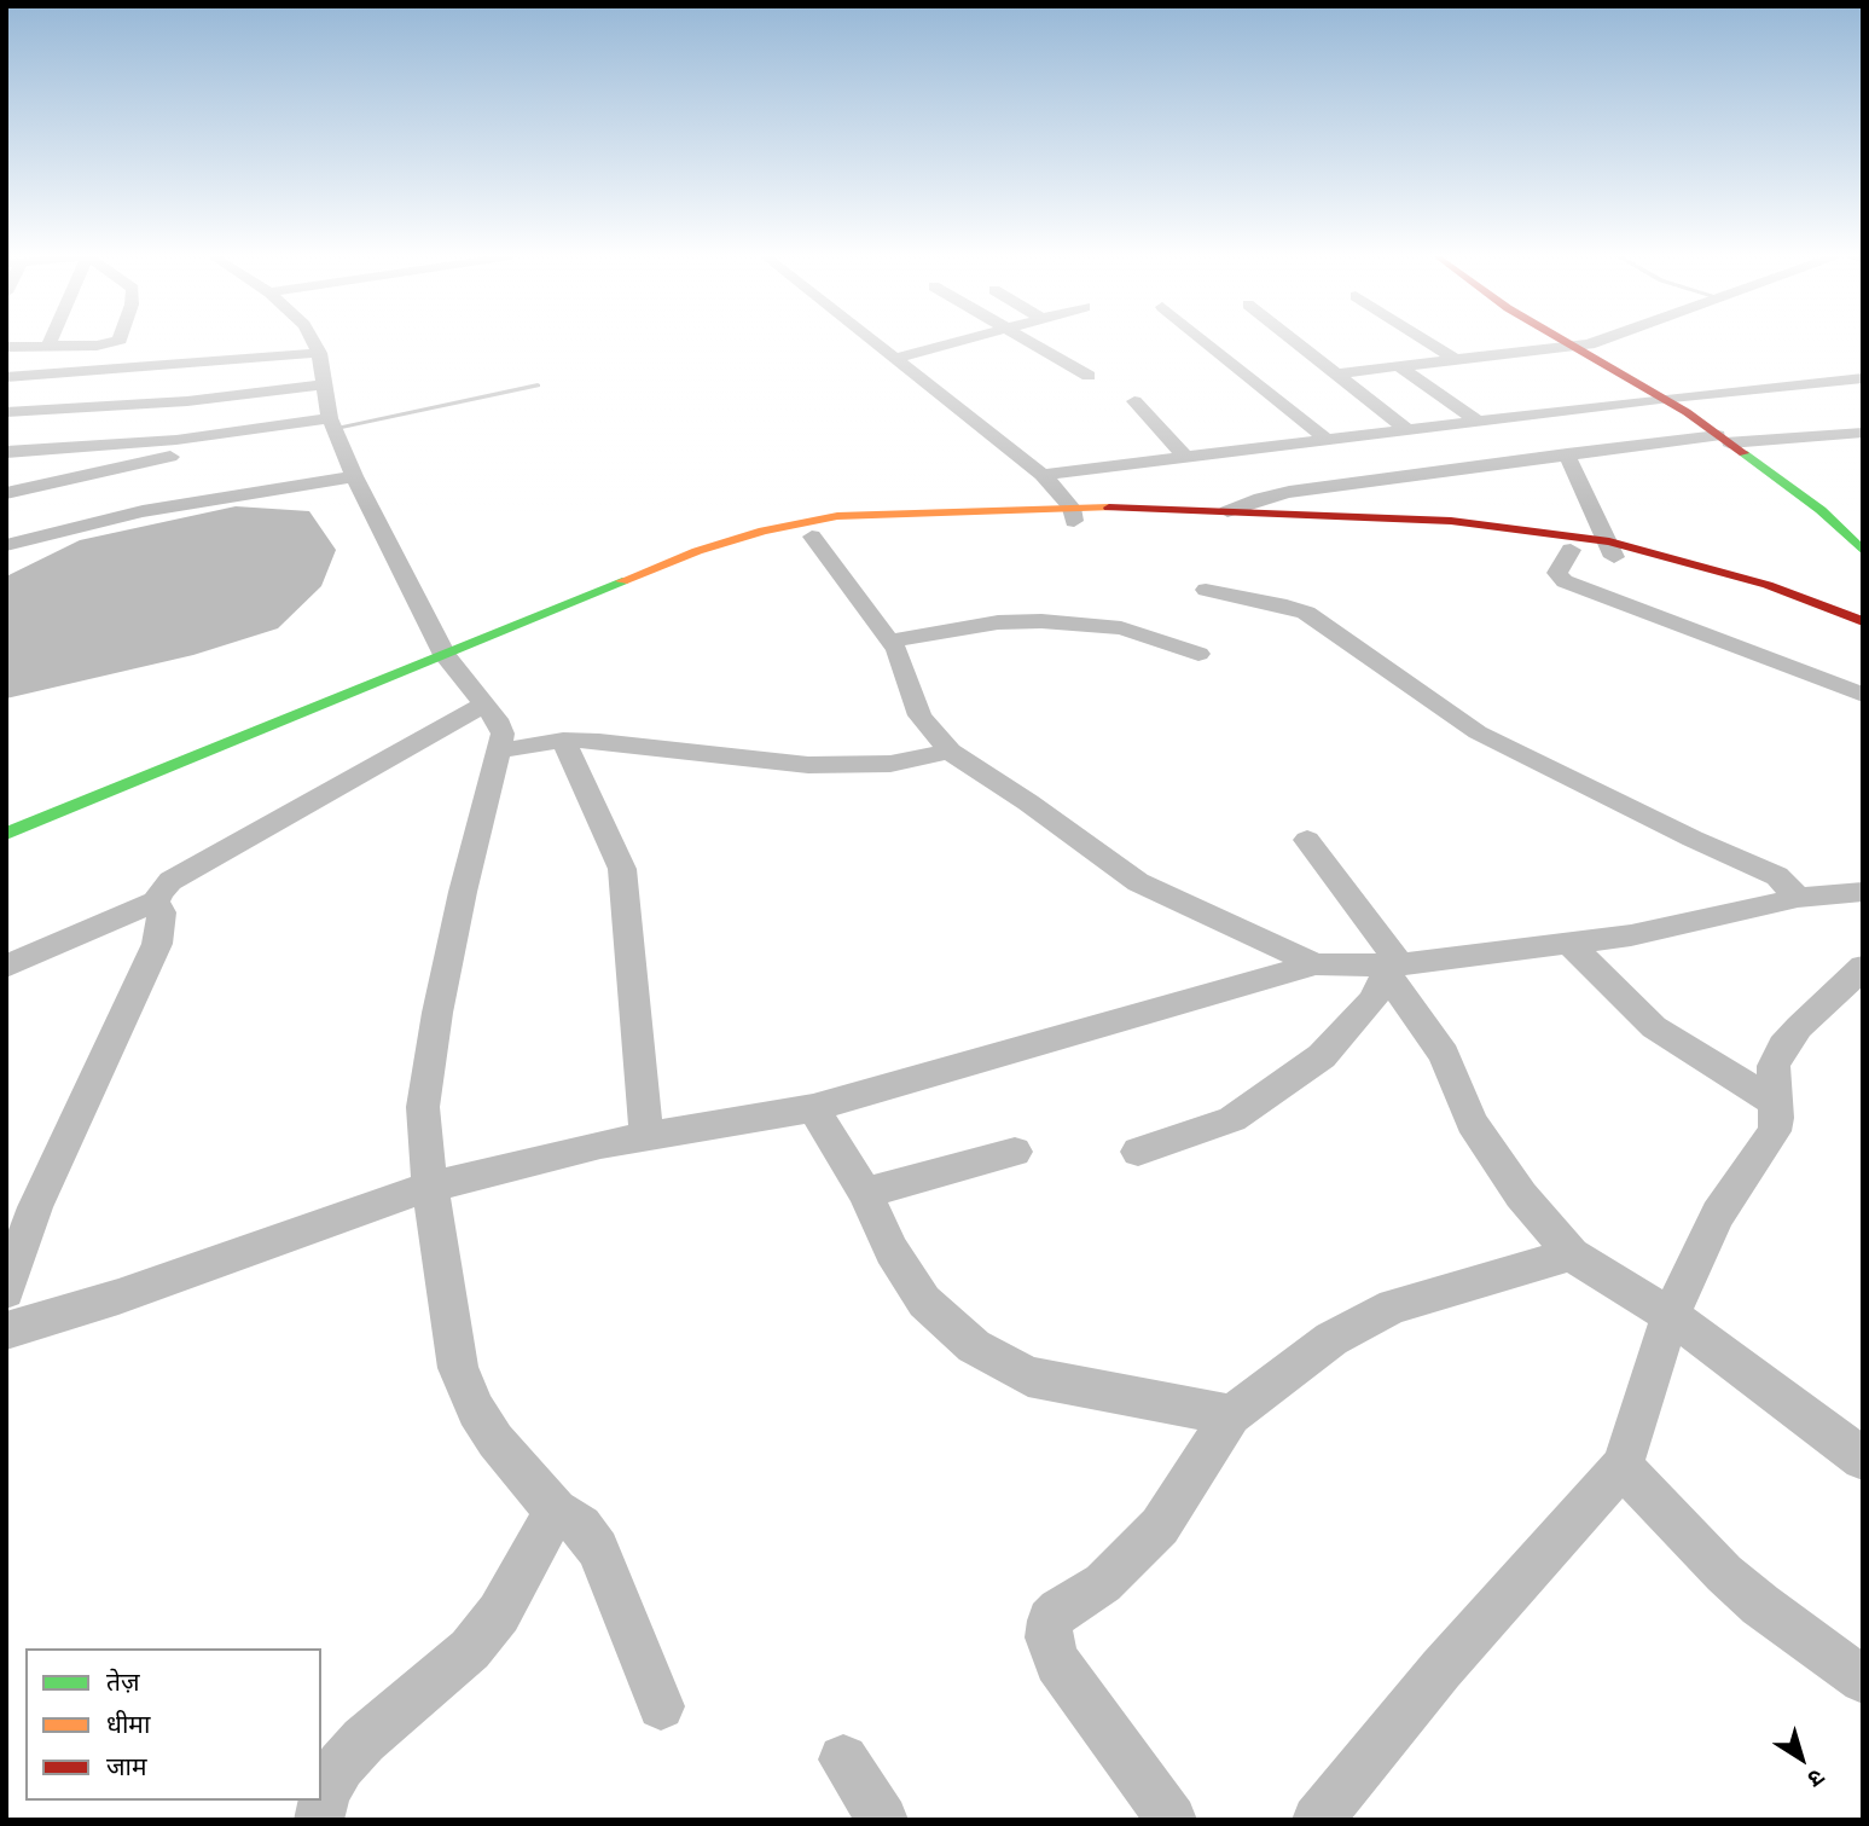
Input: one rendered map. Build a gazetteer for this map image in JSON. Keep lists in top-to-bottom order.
{
  "legend": ["तेज़", "धीमा", "जाम"],
  "north": "bottom right"
}
